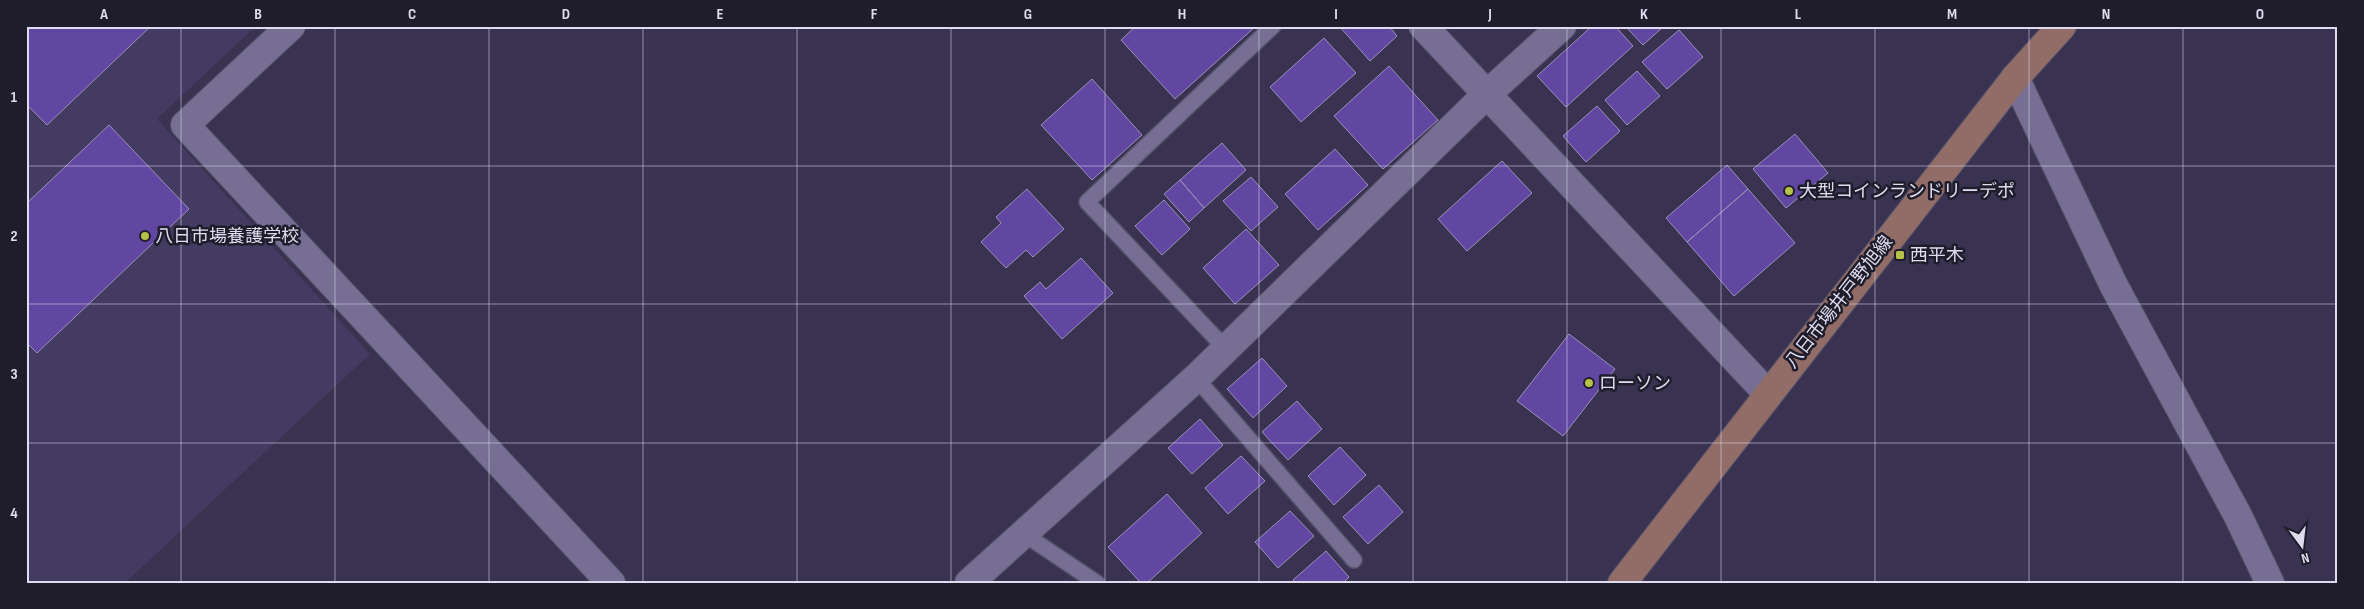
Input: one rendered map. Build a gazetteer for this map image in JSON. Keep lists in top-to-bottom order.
{
  "streets": {
    "main road": ["八日市場井戸野旭線"]
  },
  "places": {
    "other": ["大型コインランドリーデポ", "八日市場養護学校", "ローソン"],
    "transit": ["西平木"]
  },
  "north": "bottom",
  "grid": {
    "columns": [
      "A",
      "B",
      "C",
      "D",
      "E",
      "F",
      "G",
      "H",
      "I",
      "J",
      "K",
      "L",
      "M",
      "N",
      "O"
    ],
    "rows": [
      "1",
      "2",
      "3",
      "4"
    ]
  }
}
